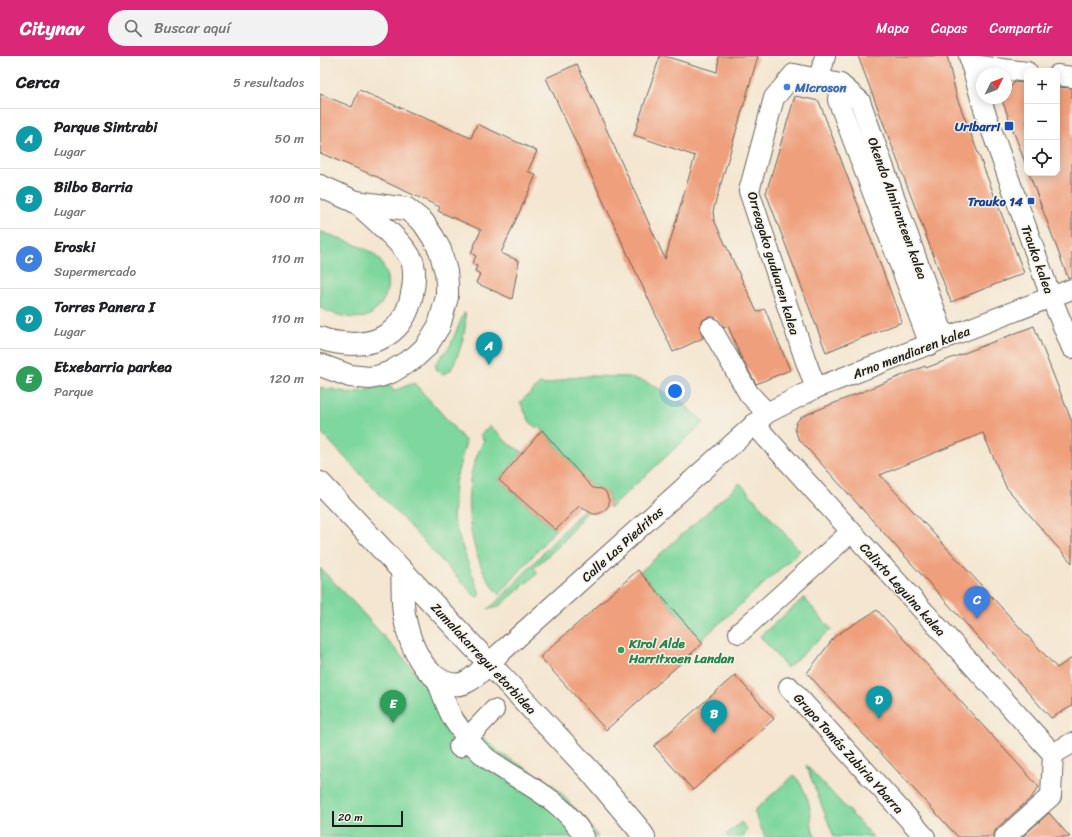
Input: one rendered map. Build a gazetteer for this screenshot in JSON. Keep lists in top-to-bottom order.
{
  "streets": {
    "street": [
      "Okendo Almiranteen kalea",
      "Trauko kalea",
      "Orreagako guduaren kalea",
      "Arno mendiaren kalea",
      "Calle Las Piedritas",
      "Calixto Leguina kalea",
      "Zumalakarregui etorbidea",
      "Grupo Tomás Zubiria Ybarra"
    ]
  },
  "crossings": [
    ["Okendo Almiranteen kalea", "Orreagako guduaren kalea"],
    ["Okendo Almiranteen kalea", "Arno mendiaren kalea"],
    ["Trauko kalea", "Arno mendiaren kalea"],
    ["Orreagako guduaren kalea", "Arno mendiaren kalea"],
    ["Arno mendiaren kalea", "Calle Las Piedritas"],
    ["Arno mendiaren kalea", "Calixto Leguina kalea"],
    ["Calle Las Piedritas", "Calixto Leguina kalea"],
    ["Calle Las Piedritas", "Zumalakarregui etorbidea"]
  ],
  "places": {
    "other": ["Microson", "Kirol Alde Harritxoen Landan"],
    "transit": ["Uribarri", "Trauko 14"]
  },
  "scale_bar": "20 m",
  "north": "top right",
  "page": {
    "header": "Citynav",
    "search": "Buscar aquí",
    "nav": ["Mapa", "Capas", "Compartir"],
    "heading": ["Cerca", "5 resultados"],
    "map_buttons": ["+", "−"],
    "list": [
      {
        "mark": "A",
        "name": "Parque Sintrabi",
        "note": "Lugar",
        "value": "50 m"
      },
      {
        "mark": "B",
        "name": "Bilbo Barria",
        "note": "Lugar",
        "value": "100 m"
      },
      {
        "mark": "C",
        "name": "Eroski",
        "note": "Supermercado",
        "value": "110 m"
      },
      {
        "mark": "D",
        "name": "Torres Panera I",
        "note": "Lugar",
        "value": "110 m"
      },
      {
        "mark": "E",
        "name": "Etxebarria parkea",
        "note": "Parque",
        "value": "120 m"
      }
    ],
    "pins": [
      "A",
      "C",
      "D",
      "E",
      "B"
    ],
    "scale": "20 m"
  }
}
